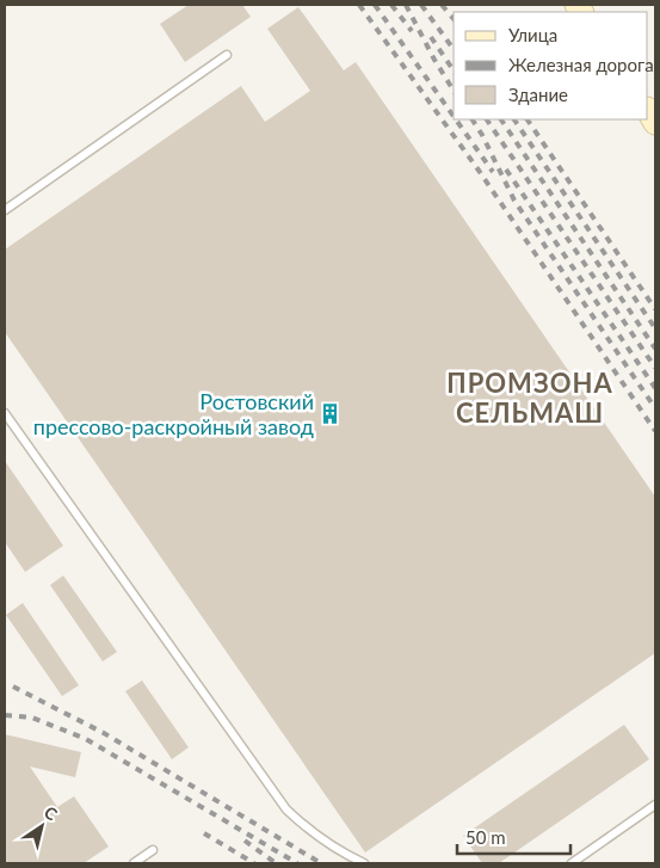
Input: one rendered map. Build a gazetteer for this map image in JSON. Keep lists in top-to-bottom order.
{
  "districts": ["ПРОМЗОНА СЕЛЬМАШ"],
  "places": {
    "building": ["Ростовский прессово-раскройный завод"]
  },
  "legend": ["Улица", "Железная дорога", "Здание"],
  "scale_bar": "50 m",
  "north": "top right"
}
